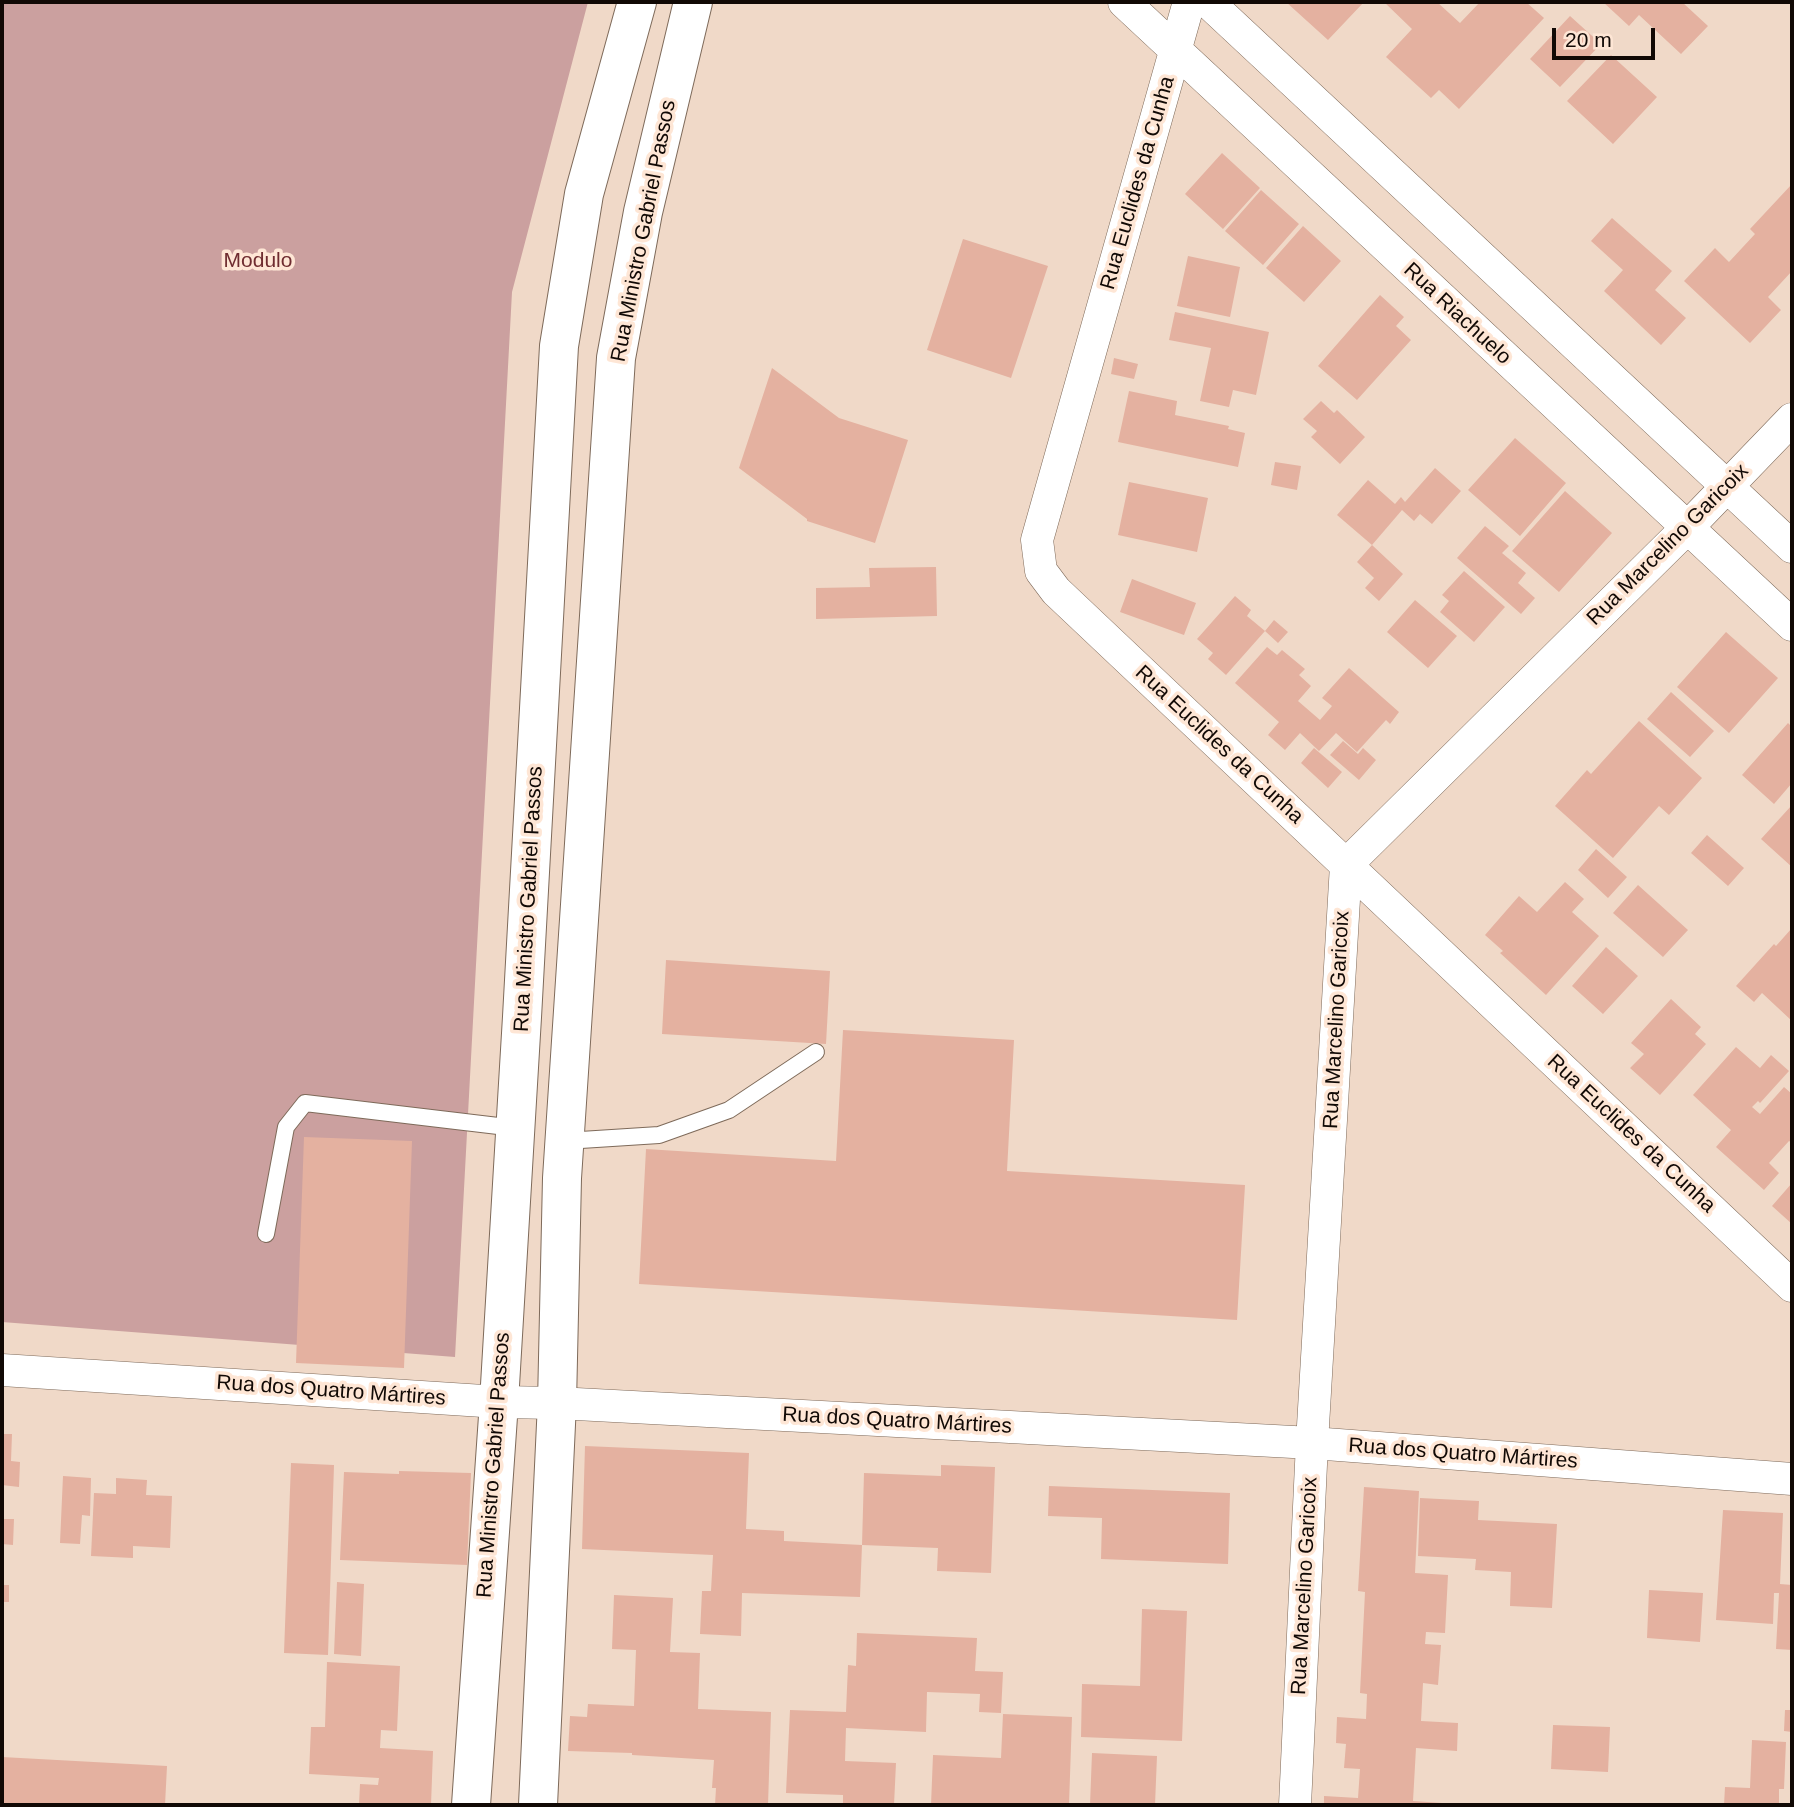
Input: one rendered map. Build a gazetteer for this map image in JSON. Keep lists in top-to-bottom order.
{
  "streets": {
    "main road": ["Rua Ministro Gabriel Passos"],
    "street": [
      "Rua Euclides da Cunha",
      "Rua Riachuelo",
      "Rua Marcelino Garicoix",
      "Rua dos Quatro Mártires"
    ]
  },
  "crossings": [
    ["Rua Euclides da Cunha", "Rua Riachuelo"],
    ["Rua Euclides da Cunha", "Rua Marcelino Garicoix"],
    ["Rua Ministro Gabriel Passos", "Rua dos Quatro Mártires"],
    ["Rua Riachuelo", "Rua Marcelino Garicoix"],
    ["Rua Marcelino Garicoix", "Rua dos Quatro Mártires"]
  ],
  "parks": ["Modulo"],
  "scale_bar": "20 m"
}
